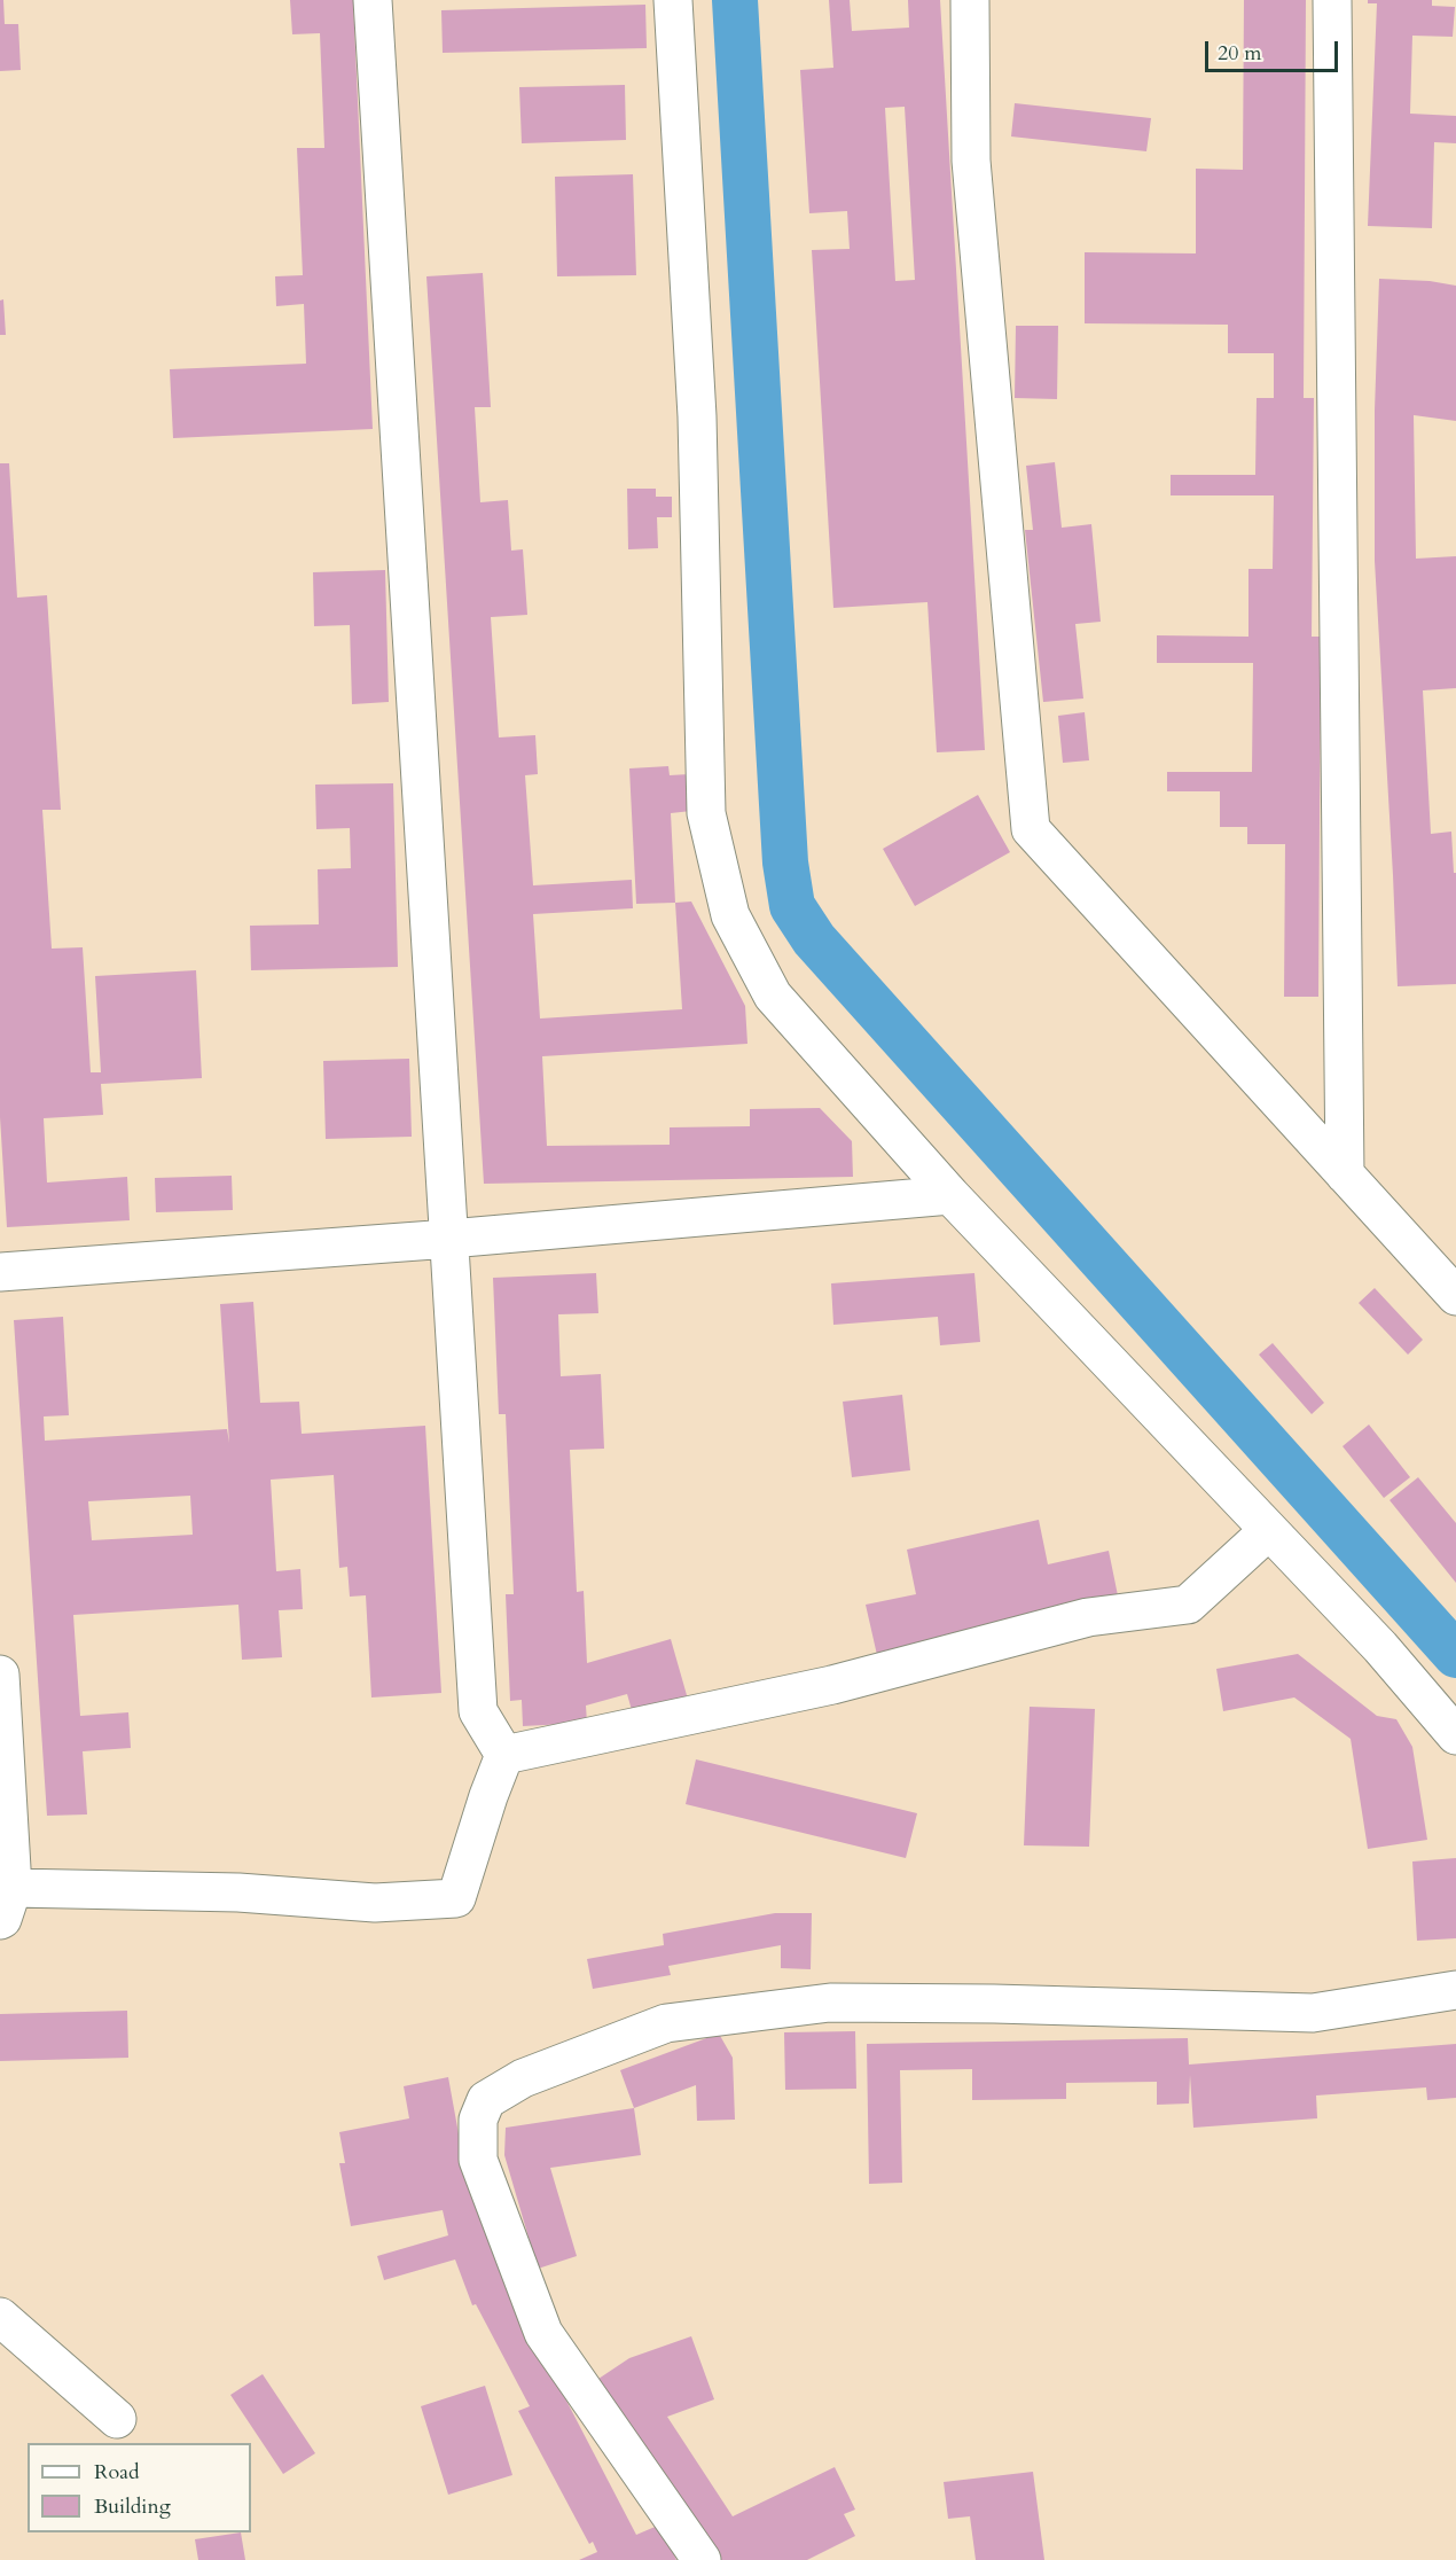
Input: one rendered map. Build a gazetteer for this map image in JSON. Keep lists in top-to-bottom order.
{
  "legend": ["Road", "Building"],
  "scale_bar": "20 m"
}
